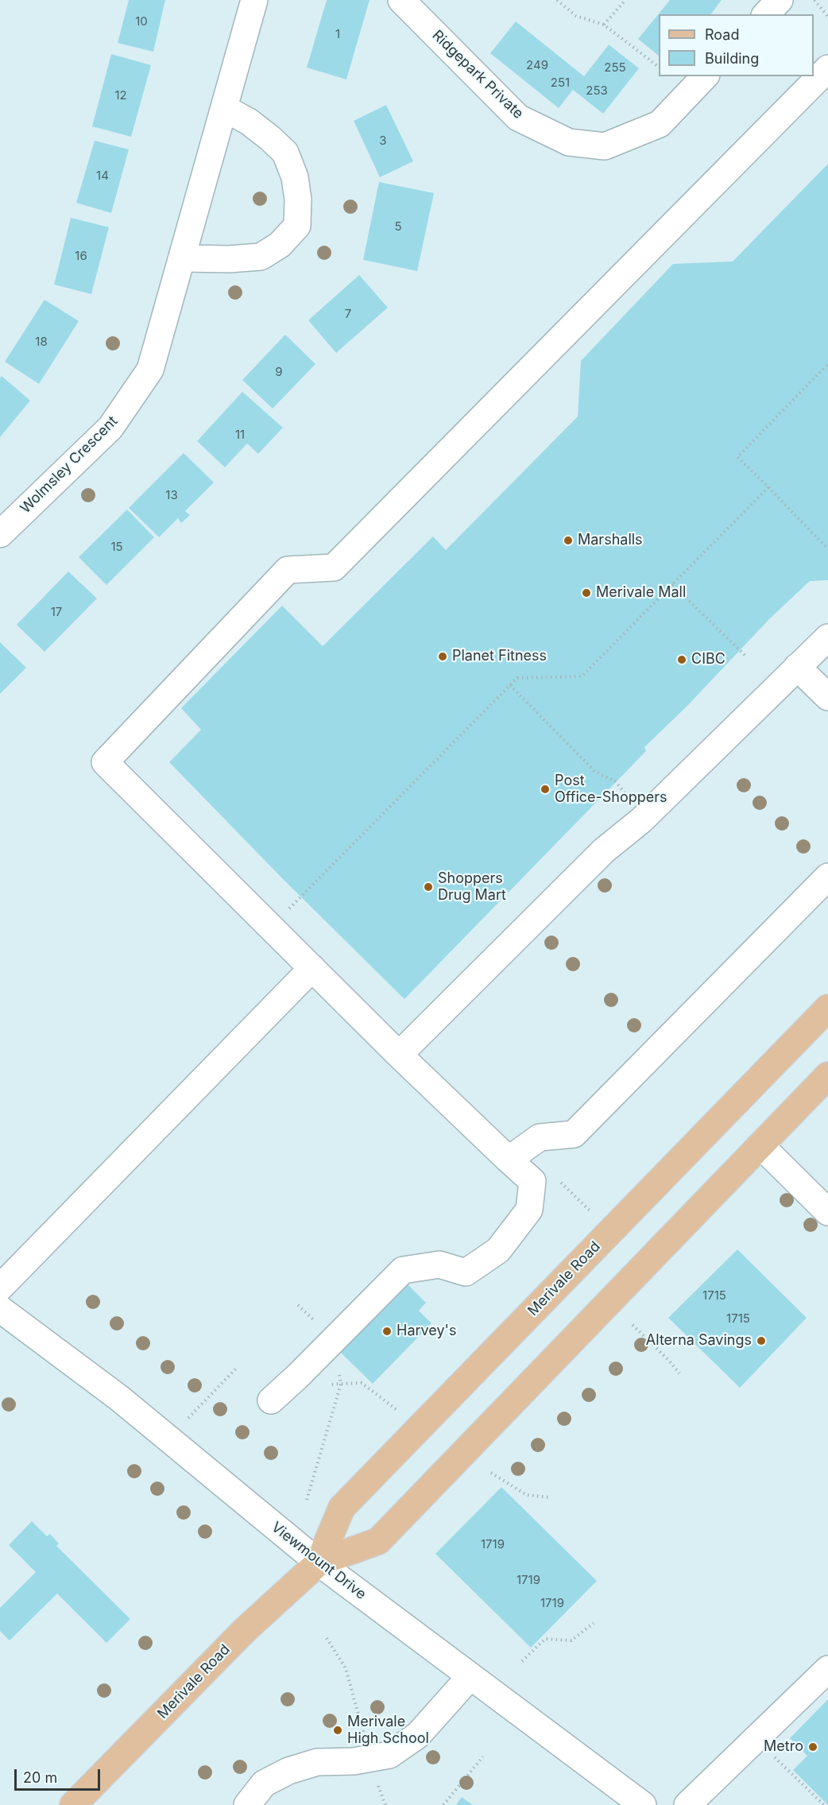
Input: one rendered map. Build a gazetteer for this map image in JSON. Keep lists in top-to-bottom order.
{
  "streets": {
    "main road": ["Merivale Road"],
    "street": ["Ridgepark Private", "Wolmsley Crescent", "Viewmount Drive"]
  },
  "crossings": [
    ["Merivale Road", "Viewmount Drive"]
  ],
  "places": [
    "Marshalls",
    "Merivale Mall",
    "Planet Fitness",
    "CIBC",
    "Post Office-Shoppers",
    "Shoppers Drug Mart",
    "Harvey's",
    "Alterna Savings",
    "Merivale High School",
    "Metro"
  ],
  "house_numbers": [
    "10",
    "1",
    "249",
    "255",
    "251",
    "253",
    "12",
    "3",
    "14",
    "5",
    "16",
    "7",
    "18",
    "9",
    "11",
    "13",
    "15",
    "17",
    "1715",
    "1715",
    "1719",
    "1719",
    "1719"
  ],
  "legend": ["Road", "Building"],
  "scale_bar": "20 m"
}
